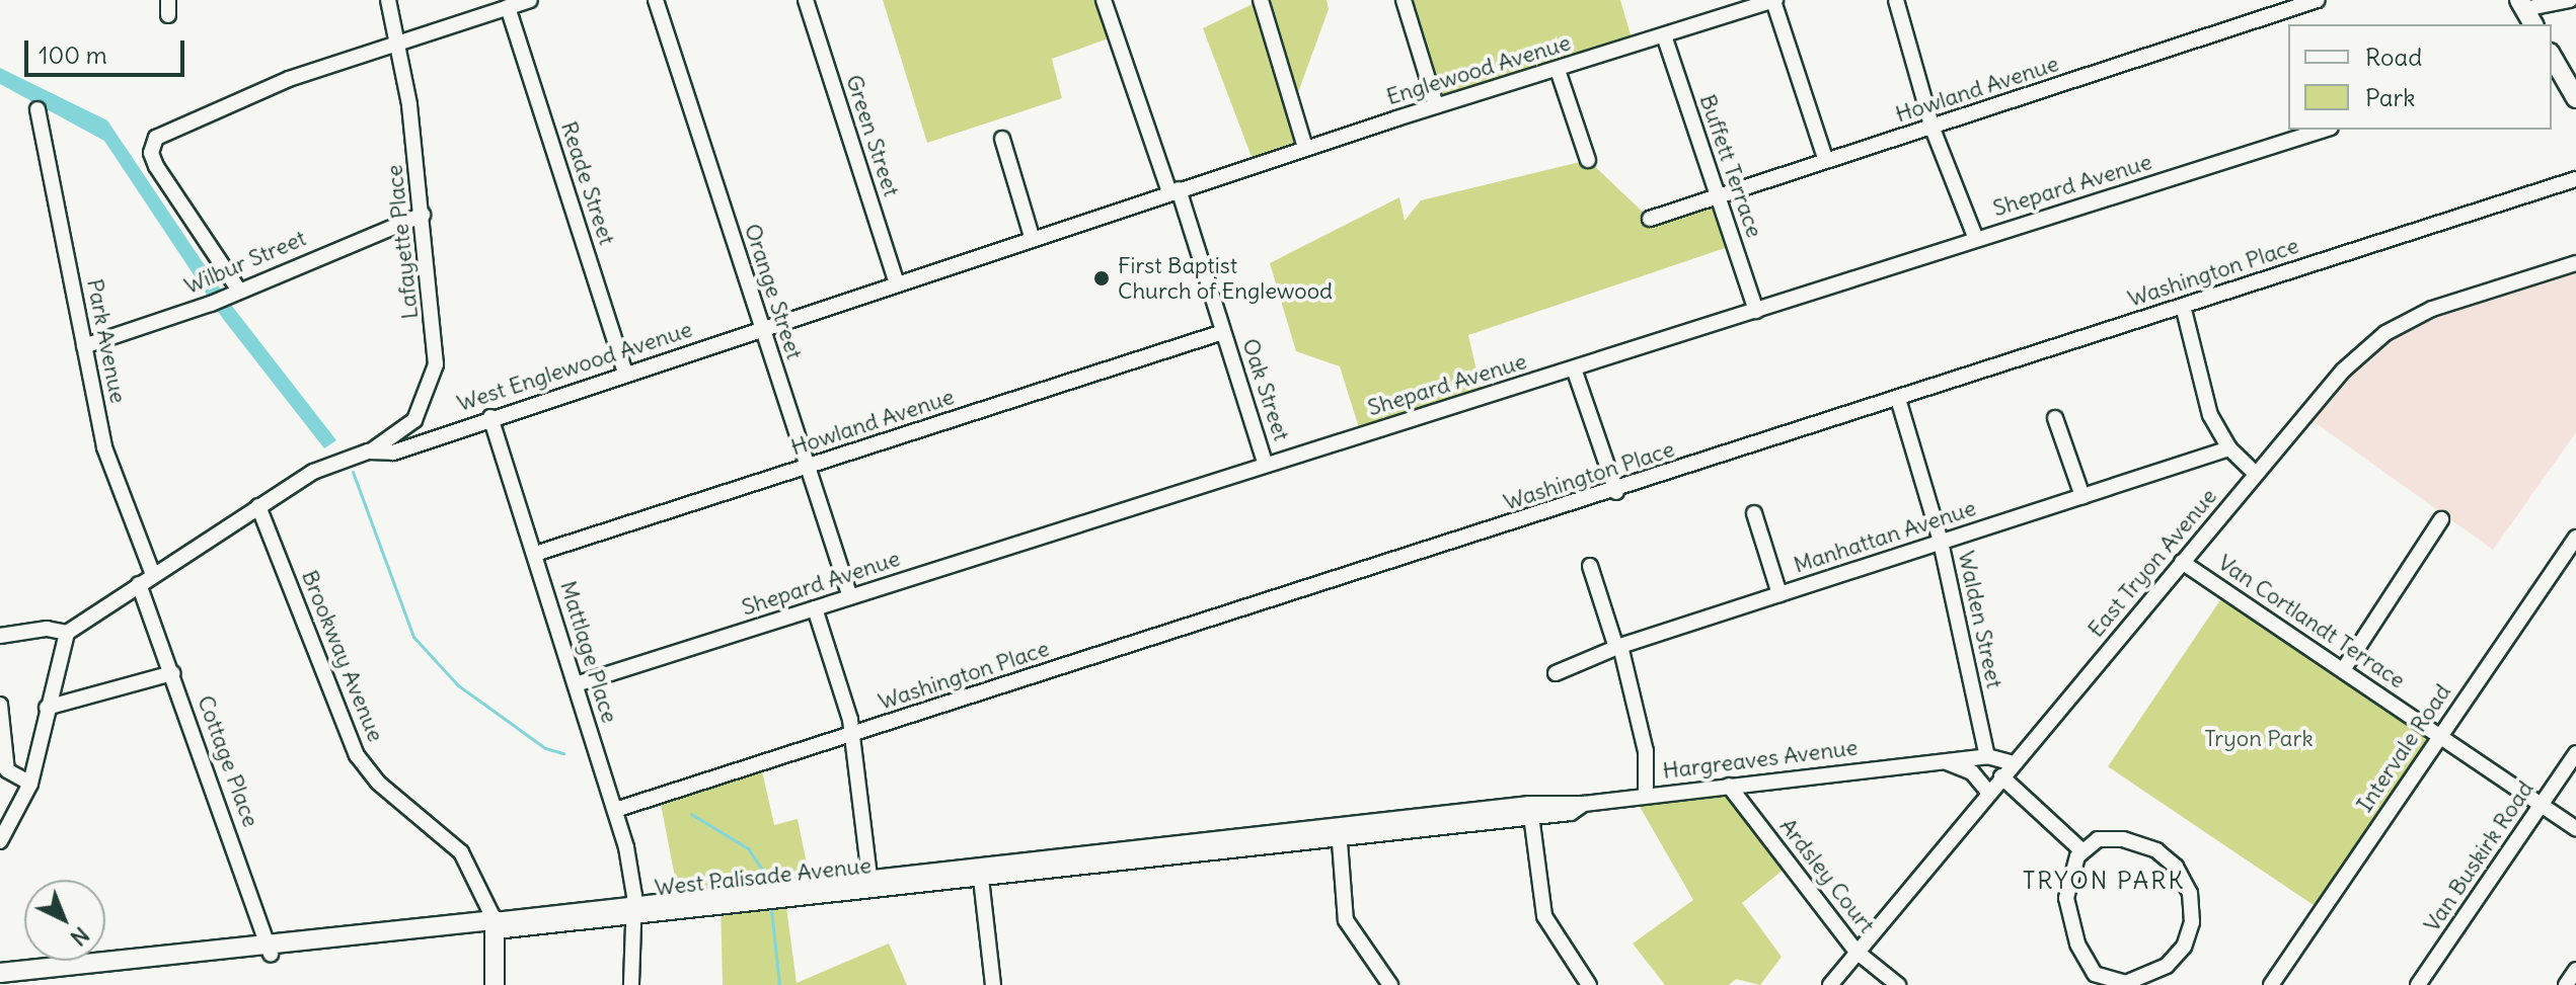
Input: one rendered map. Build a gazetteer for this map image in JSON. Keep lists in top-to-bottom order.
{
  "streets": {
    "main road": ["West Palisade Avenue"],
    "street": [
      "Englewood Avenue",
      "Howland Avenue",
      "Green Street",
      "Buffett Terrace",
      "Reade Street",
      "Shepard Avenue",
      "Lafayette Place",
      "Wilbur Street",
      "Washington Place",
      "Orange Street",
      "Park Avenue",
      "West Englewood Avenue",
      "Oak Street",
      "Manhattan Avenue",
      "East Tryon Avenue",
      "Walden Street",
      "Van Cortlandt Terrace",
      "Mattlage Place",
      "Brookway Avenue",
      "Intervale Road",
      "Hargreaves Avenue",
      "Cottage Place",
      "Van Buskirk Road",
      "Ardsley Court"
    ]
  },
  "crossings": [
    ["Englewood Avenue", "Buffett Terrace"],
    ["Englewood Avenue", "West Englewood Avenue"],
    ["Howland Avenue", "Buffett Terrace"],
    ["Howland Avenue", "Orange Street"],
    ["Howland Avenue", "Oak Street"],
    ["Howland Avenue", "Mattlage Place"],
    ["Green Street", "West Englewood Avenue"],
    ["Buffett Terrace", "Shepard Avenue"],
    ["Reade Street", "West Englewood Avenue"],
    ["Shepard Avenue", "Orange Street"],
    ["Shepard Avenue", "Oak Street"],
    ["Shepard Avenue", "Mattlage Place"],
    ["Lafayette Place", "Wilbur Street"],
    ["Wilbur Street", "Park Avenue"],
    ["Washington Place", "Walden Street"],
    ["Washington Place", "Mattlage Place"],
    ["Orange Street", "West Englewood Avenue"],
    ["Park Avenue", "West Englewood Avenue"],
    ["West Englewood Avenue", "Oak Street"],
    ["West Englewood Avenue", "Mattlage Place"],
    ["West Englewood Avenue", "Brookway Avenue"],
    ["West Englewood Avenue", "Cottage Place"],
    ["Manhattan Avenue", "Walden Street"],
    ["East Tryon Avenue", "Van Cortlandt Terrace"],
    ["East Tryon Avenue", "Hargreaves Avenue"],
    ["East Tryon Avenue", "Ardsley Court"],
    ["Walden Street", "Hargreaves Avenue"],
    ["Van Cortlandt Terrace", "Intervale Road"],
    ["Van Cortlandt Terrace", "Van Buskirk Road"],
    ["Mattlage Place", "West Palisade Avenue"],
    ["Brookway Avenue", "West Palisade Avenue"],
    ["Hargreaves Avenue", "Ardsley Court"],
    ["Hargreaves Avenue", "West Palisade Avenue"],
    ["Cottage Place", "West Palisade Avenue"]
  ],
  "districts": ["TRYON PARK"],
  "parks": ["Tryon Park"],
  "places": ["First Baptist Church of Englewood"],
  "legend": ["Road", "Park"],
  "scale_bar": "100 m",
  "north": "bottom right"
}
